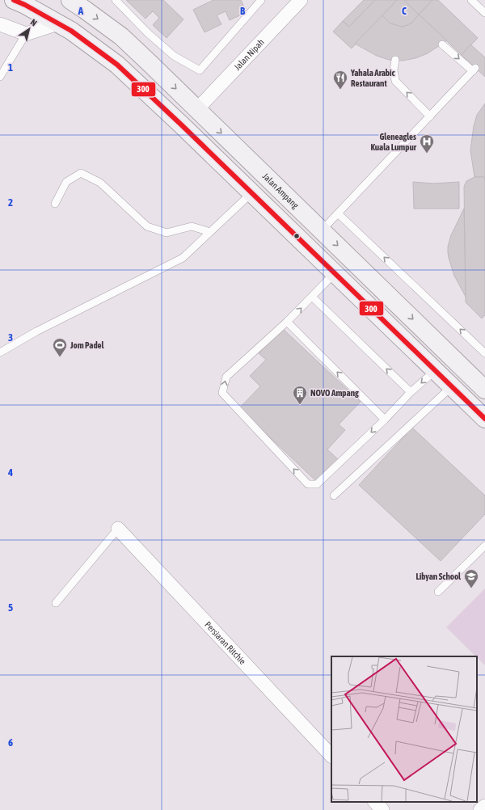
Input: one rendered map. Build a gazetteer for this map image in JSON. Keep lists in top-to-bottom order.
{
  "streets": {
    "main road": ["Jalan Ampang"],
    "street": ["Jalan Nipah", "Persiaran Ritchie"]
  },
  "crossings": [
    ["Jalan Nipah", "Jalan Ampang"]
  ],
  "places": {
    "restaurant": ["Yahala Arabic Restaurant"],
    "hospital": ["Gleneagles Kuala Lumpur"],
    "sports": ["Jom Padel"],
    "building": ["NOVO Ampang"],
    "school or university": ["Libyan School"]
  },
  "lines": ["transit line 300"],
  "north": "top right",
  "grid": {
    "columns": ["A", "B", "C"],
    "rows": [
      "1",
      "2",
      "3",
      "4",
      "5",
      "6"
    ]
  }
}
